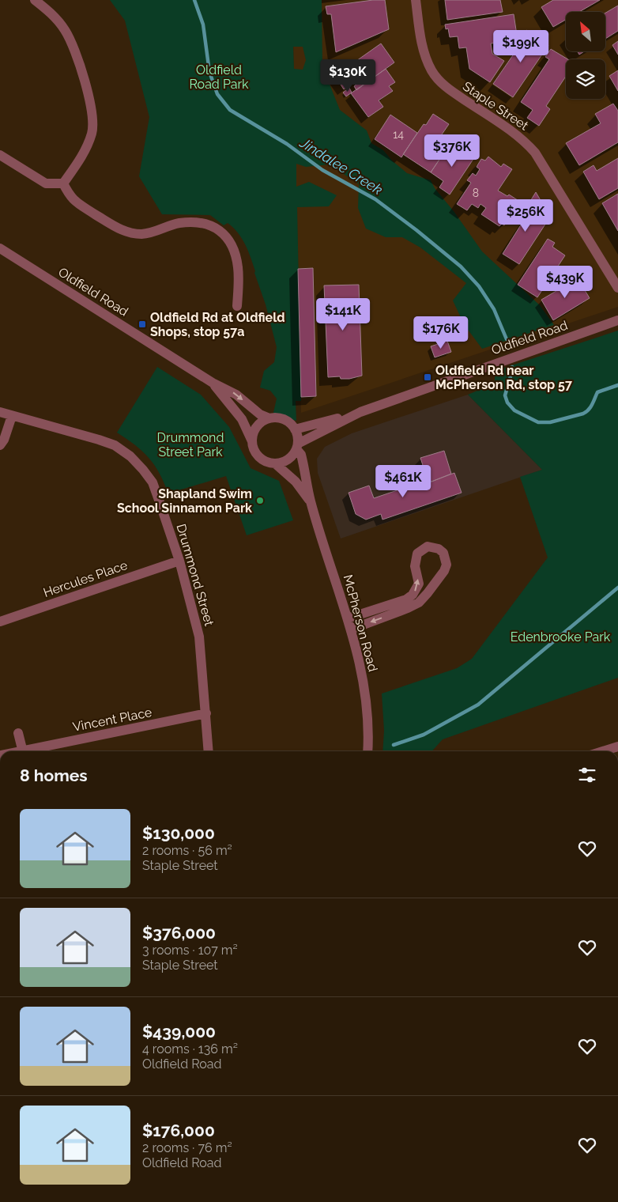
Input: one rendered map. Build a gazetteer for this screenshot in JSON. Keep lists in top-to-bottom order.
{
  "streets": {
    "street": [
      "Staple Street",
      "Oldfield Road",
      "Drummond Street",
      "Hercules Place",
      "McPherson Road",
      "Vincent Place"
    ]
  },
  "crossings": [
    ["Drummond Street", "Hercules Place"],
    ["Drummond Street", "Vincent Place"]
  ],
  "water": ["Jindalee Creek"],
  "parks": ["Oldfield Road Park", "Drummond Street Park", "Edenbrooke Park"],
  "places": {
    "transit": ["Oldfield Rd at Oldfield Shops, stop 57a", "Oldfield Rd near McPherson Rd, stop 57"],
    "other": ["Shapland Swim School Sinnamon Park"]
  },
  "house_numbers": ["14", "8"],
  "north": "top left",
  "page": {
    "price": [
      "$199K",
      "$130K",
      "$376K",
      "$256K",
      "$439K",
      "$141K",
      "$176K",
      "$461K"
    ],
    "heading": "8 homes",
    "list": [
      {
        "name": "$130,000",
        "note": "2 rooms · 56 m² · Staple Street"
      },
      {
        "name": "$376,000",
        "note": "3 rooms · 107 m² · Staple Street"
      },
      {
        "name": "$439,000",
        "note": "4 rooms · 136 m² · Oldfield Road"
      },
      {
        "name": "$176,000",
        "note": "2 rooms · 76 m² · Oldfield Road"
      }
    ]
  }
}
